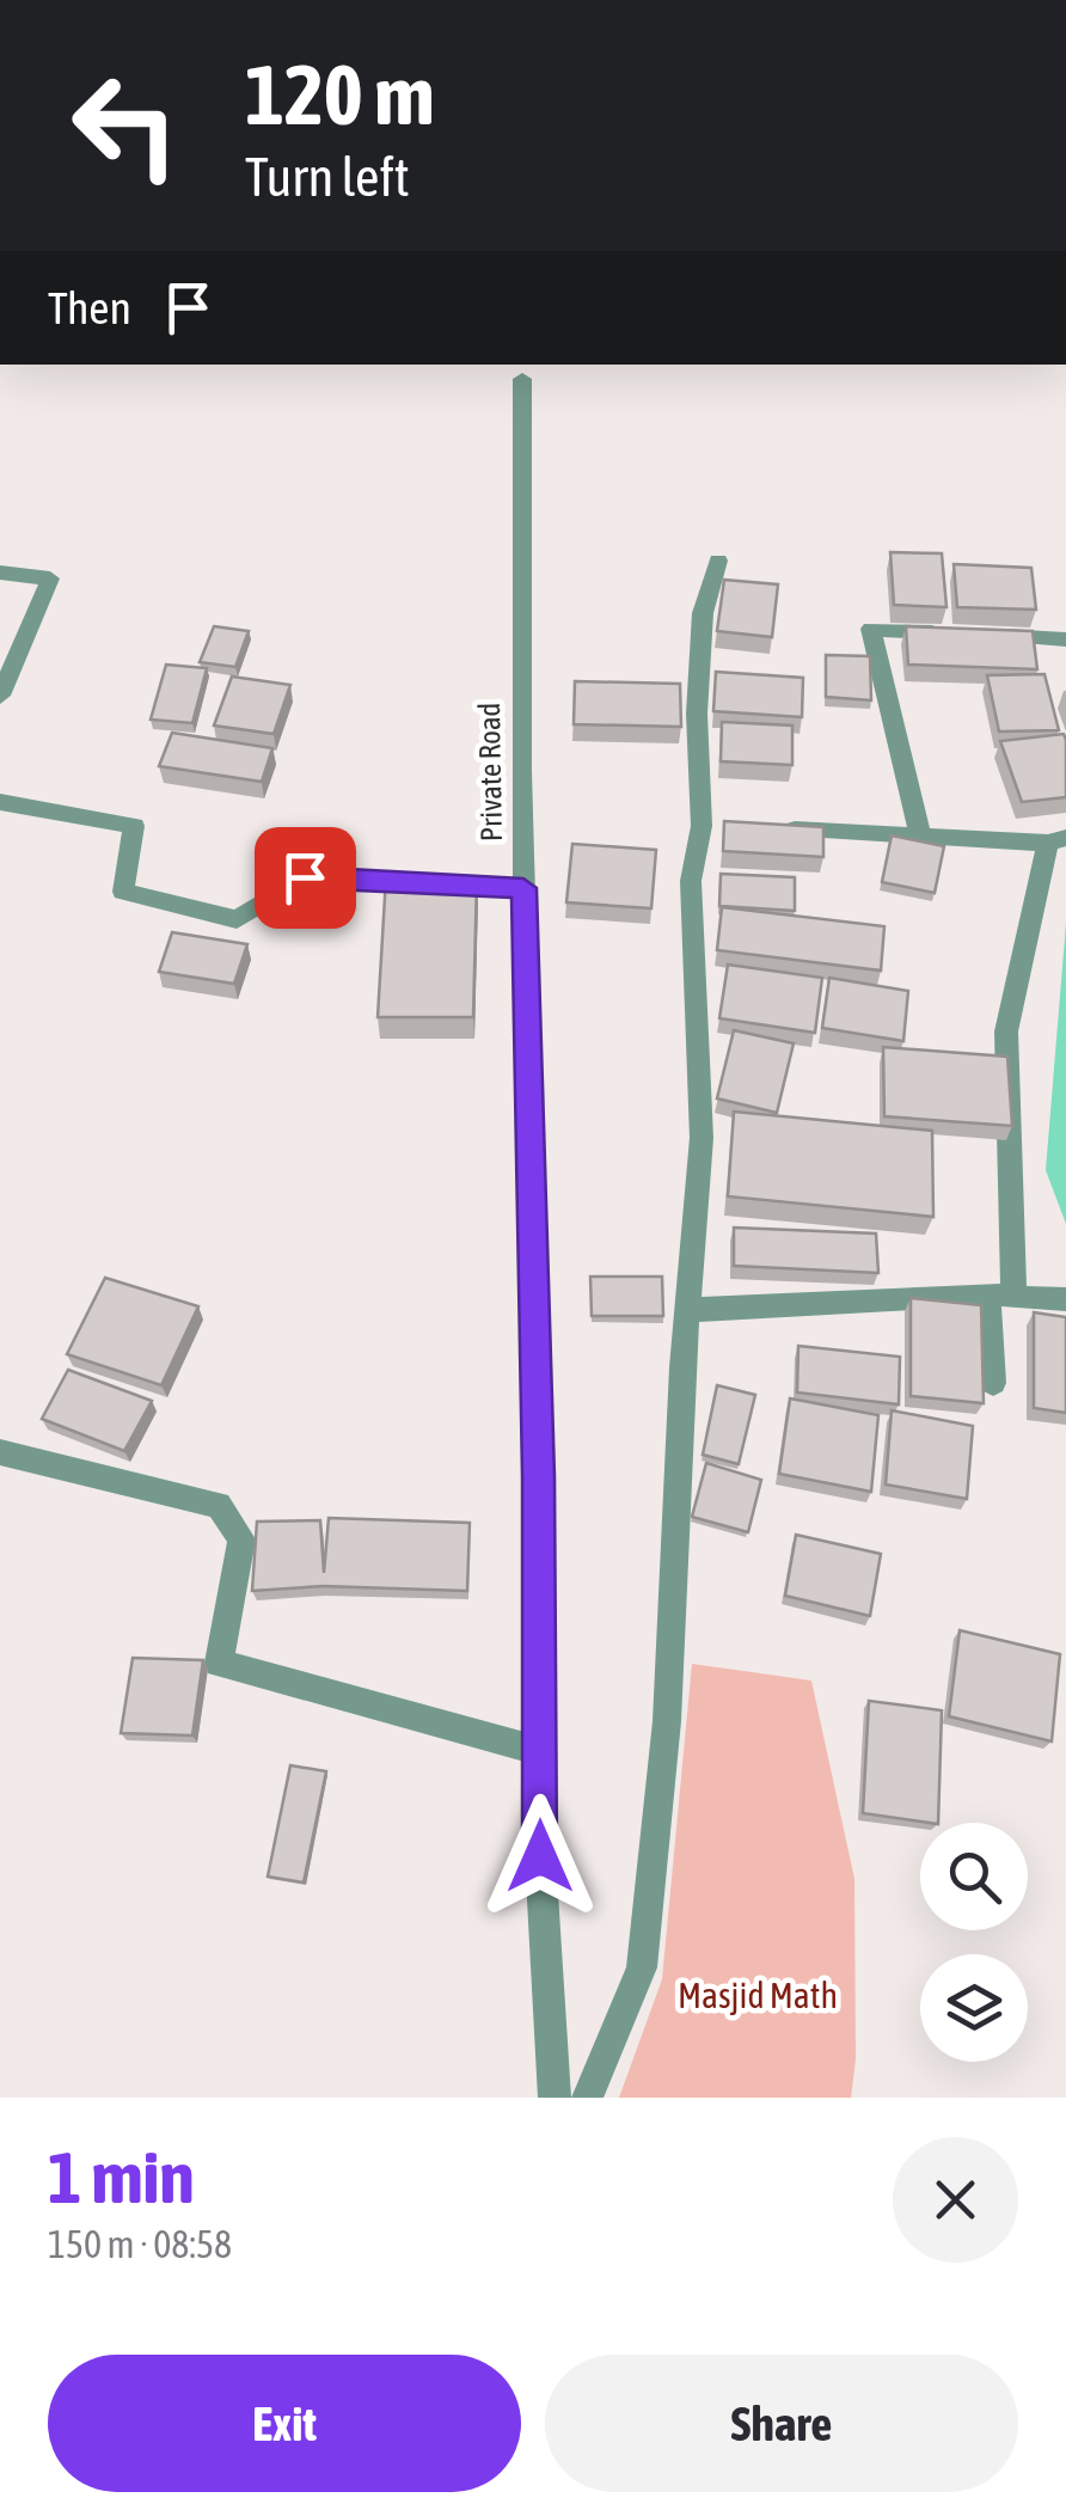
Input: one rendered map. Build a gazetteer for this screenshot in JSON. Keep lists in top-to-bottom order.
{
  "streets": {
    "street": ["Private Road"]
  },
  "parks": ["Masjid Math"],
  "page": {
    "turn": ["120 m", "Turn left"],
    "then": "Then",
    "heading": ["1 min", "150 m · 08:58"],
    "buttons": ["Exit", "Share"]
  }
}
